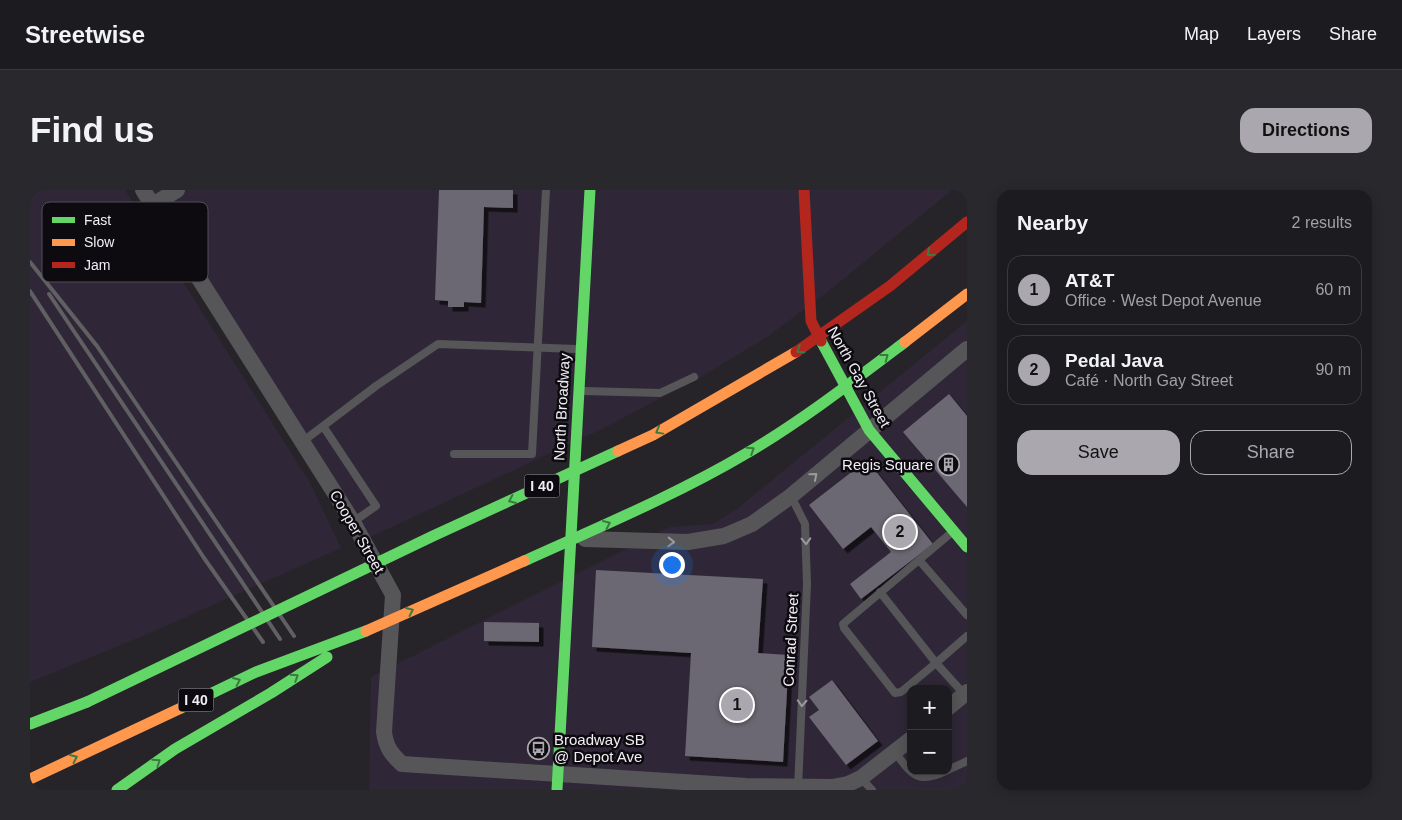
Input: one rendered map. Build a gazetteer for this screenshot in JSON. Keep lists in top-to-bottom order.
{
  "streets": {
    "main road": ["North Gay Street", "North Broadway", "I 40"],
    "street": ["Cooper Street"],
    "lane": ["Conrad Street"]
  },
  "crossings": [
    ["North Broadway", "Cooper Street"],
    ["Cooper Street", "Conrad Street"]
  ],
  "one_way": ["Conrad Street"],
  "places": {
    "building": ["Regis Square"],
    "bus stop": ["Broadway SB @ Depot Ave"]
  },
  "legend": ["Fast", "Slow", "Jam"],
  "page": {
    "header": "Streetwise",
    "nav": ["Map", "Layers", "Share"],
    "buttons": [
      "Directions",
      ["Save", "Share"]
    ],
    "title": "Find us",
    "heading": ["Nearby", "2 results"],
    "list": [
      {
        "mark": "1",
        "name": "AT&T",
        "note": "Office · West Depot Avenue",
        "value": "60 m"
      },
      {
        "mark": "2",
        "name": "Pedal Java",
        "note": "Café · North Gay Street",
        "value": "90 m"
      }
    ],
    "pins": ["2", "1"],
    "map_buttons": ["+", "−"]
  }
}
